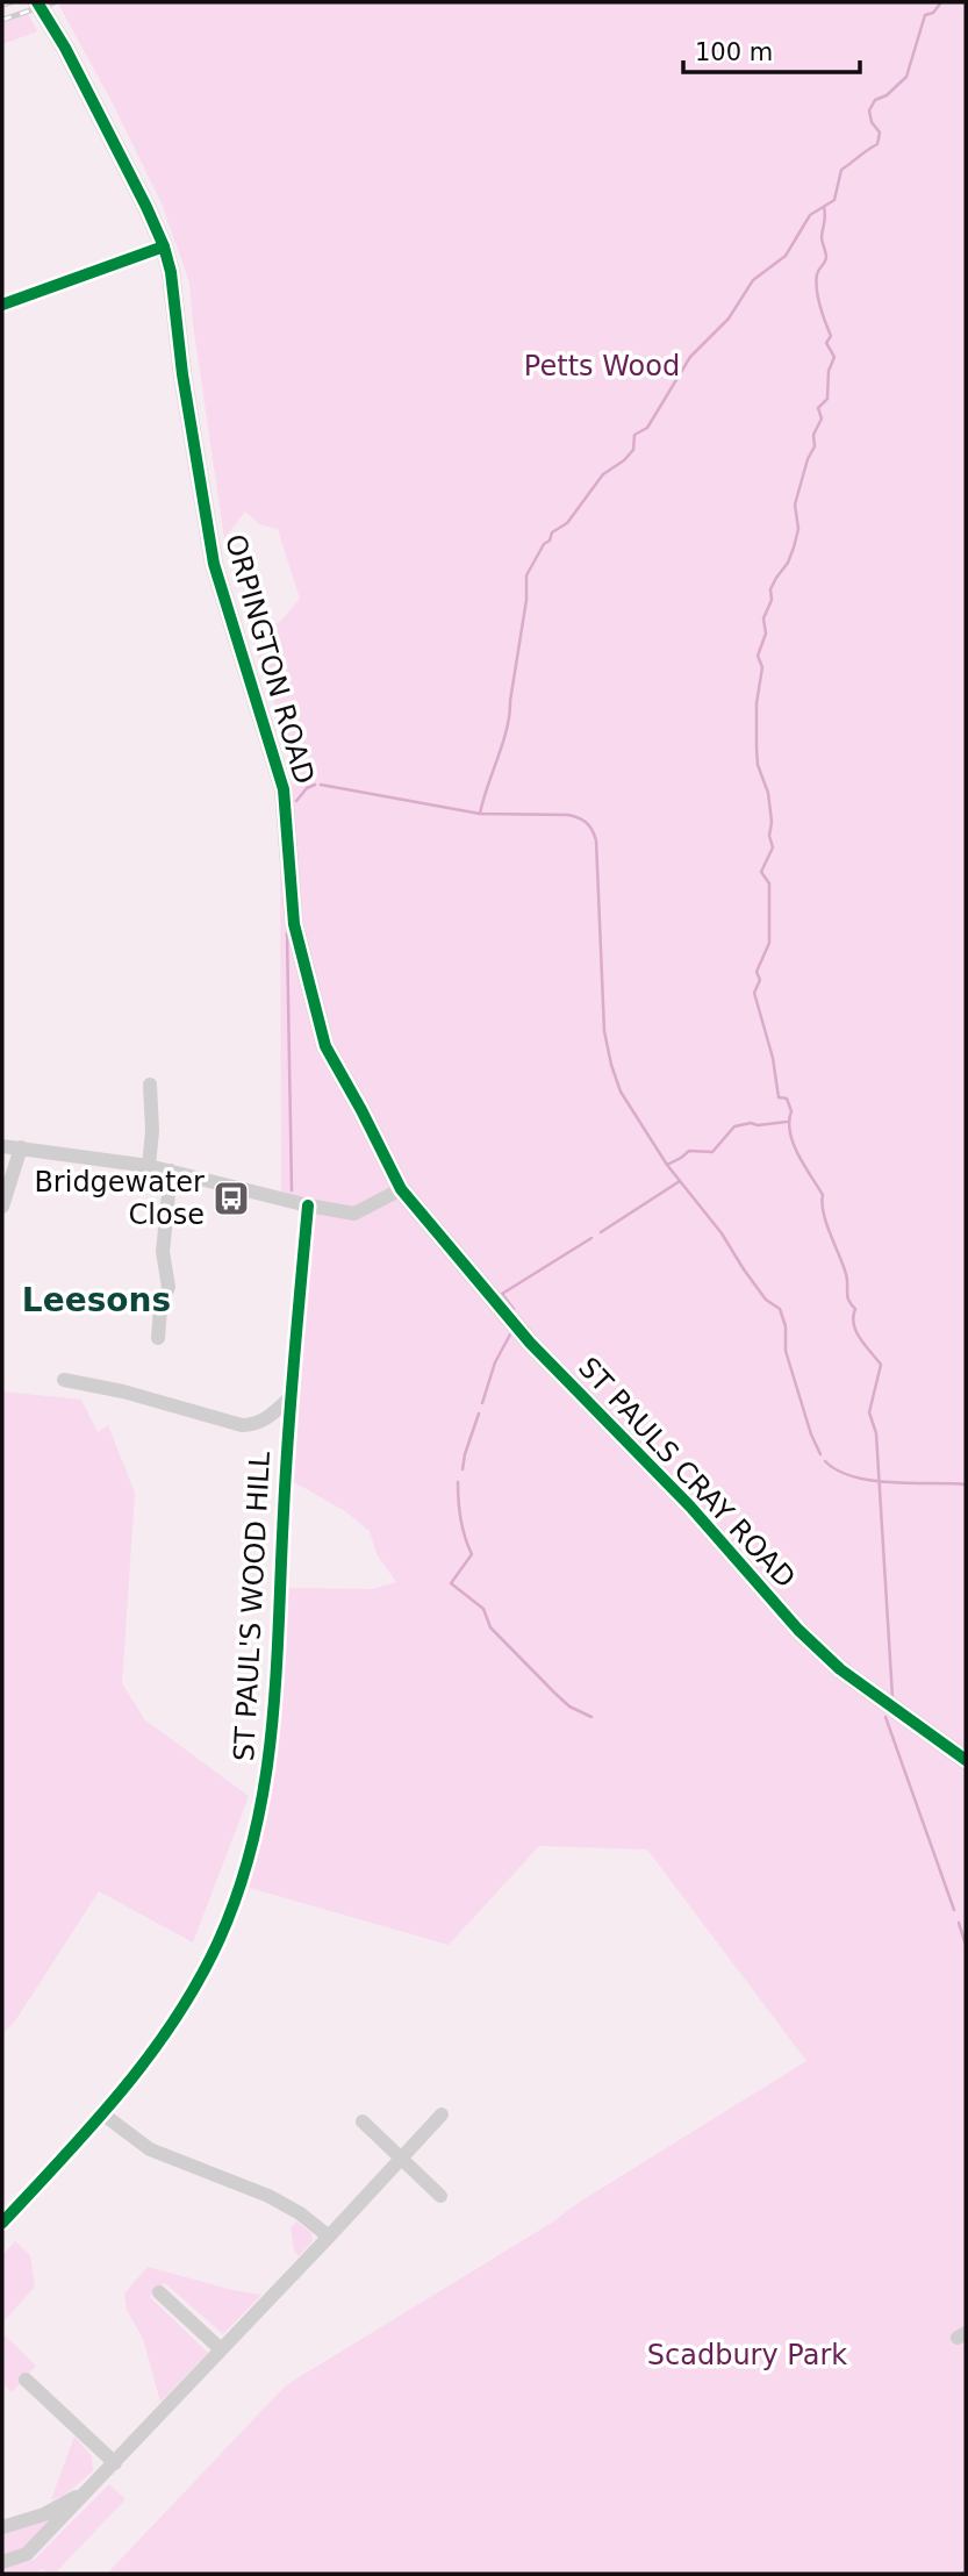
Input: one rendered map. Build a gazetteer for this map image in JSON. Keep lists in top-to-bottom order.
{
  "streets": {
    "main road": ["ORPINGTON ROAD", "ST PAULS CRAY ROAD"],
    "street": ["ST PAUL'S WOOD HILL"]
  },
  "crossings": [
    ["ORPINGTON ROAD", "ST PAULS CRAY ROAD"]
  ],
  "districts": ["Leesons"],
  "parks": ["Petts Wood", "Scadbury Park"],
  "places": {
    "bus stop": ["Bridgewater Close"]
  },
  "scale_bar": "100 m"
}
